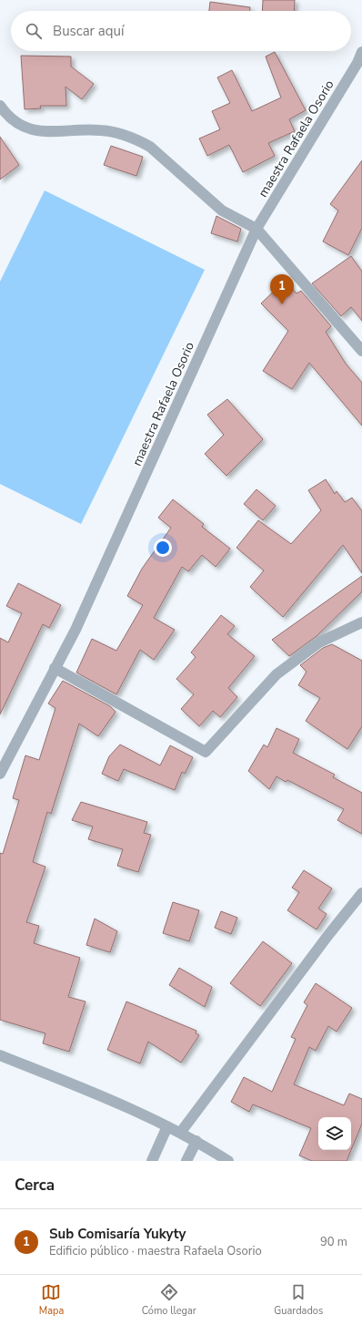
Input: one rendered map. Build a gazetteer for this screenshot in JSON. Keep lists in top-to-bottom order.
{
  "streets": {
    "street": ["maestra Rafaela Osorio"]
  },
  "page": {
    "search": "Buscar aquí",
    "pins": "1",
    "heading": "Cerca",
    "list": [
      {
        "mark": "1",
        "name": "Sub Comisaría Yukyty",
        "note": "Edificio público · maestra Rafaela Osorio",
        "value": "90 m"
      }
    ],
    "nav": ["Mapa", "Cómo llegar", "Guardados"]
  }
}
